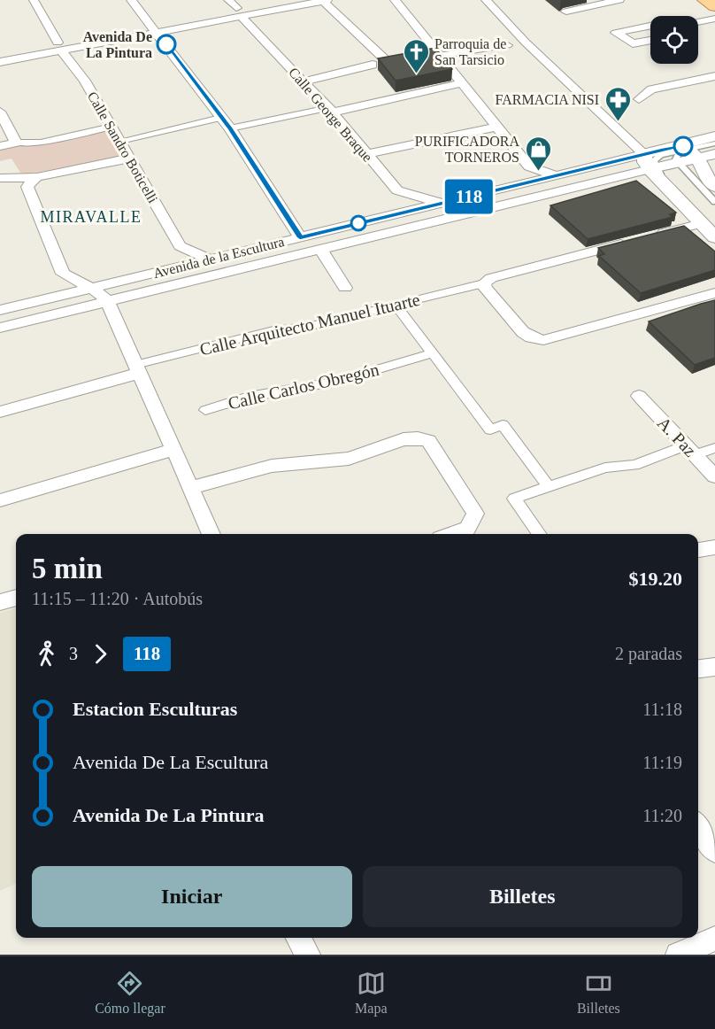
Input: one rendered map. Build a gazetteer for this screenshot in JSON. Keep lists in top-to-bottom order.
{
  "streets": {
    "street": [
      "Calle George Braque",
      "Calle Sandro Boticelli",
      "Avenida de la Escultura",
      "Calle Arquitecto Manuel Ituarte",
      "Calle Carlos Obregón",
      "A. Paz"
    ]
  },
  "districts": ["MIRAVALLE"],
  "places": {
    "other": ["Avenida De La Pintura"],
    "church": ["Parroquia de San Tarsicio"],
    "pharmacy": ["FARMACIA NISI"],
    "shop": ["PURIFICADORA TORNEROS"]
  },
  "lines": ["bus line 118"],
  "page": {
    "on_map": "118",
    "heading": ["5 min", "11:15 – 11:20 · Autobús", "$19.20"],
    "legs": ["3", "118", "2 paradas"],
    "list": [
      {
        "name": "Estacion Esculturas",
        "value": "11:18"
      },
      {
        "name": "Avenida De La Escultura",
        "value": "11:19"
      },
      {
        "name": "Avenida De La Pintura",
        "value": "11:20"
      }
    ],
    "buttons": ["Iniciar", "Billetes"],
    "tabs": ["Cómo llegar", "Mapa", "Billetes"]
  }
}
